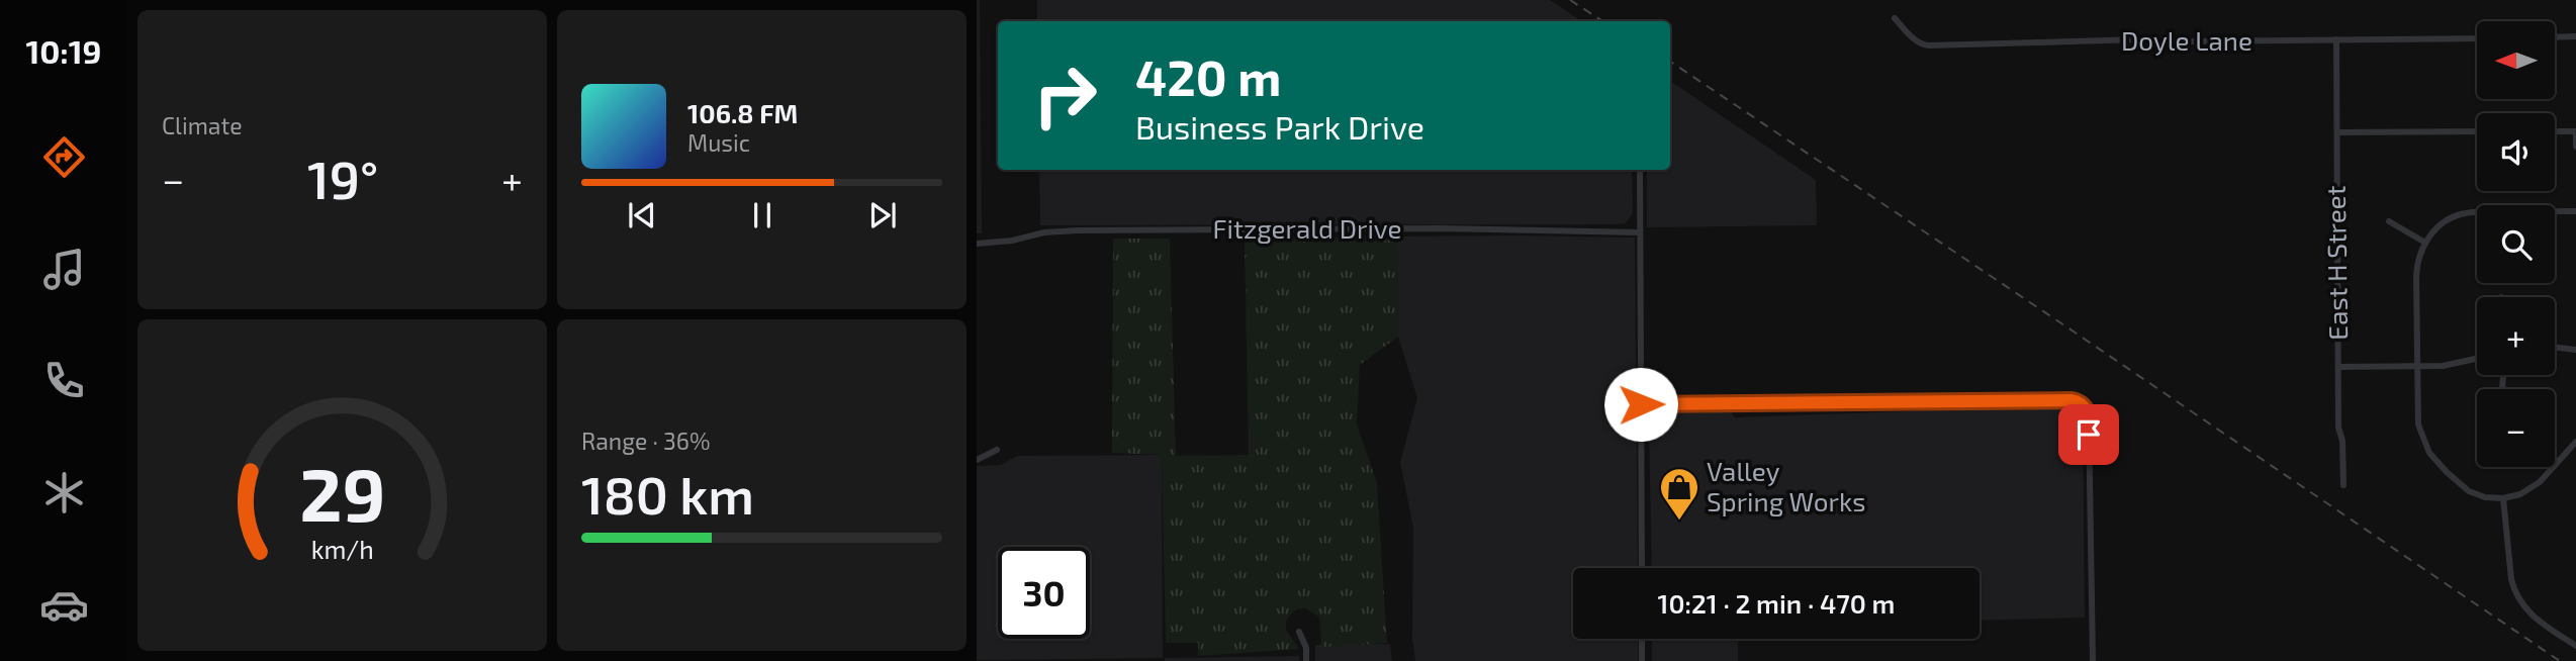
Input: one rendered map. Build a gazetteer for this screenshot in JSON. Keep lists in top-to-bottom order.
{
  "streets": {
    "street": ["Doyle Lane", "Fitzgerald Drive", "East H Street"]
  },
  "crossings": [
    ["Doyle Lane", "East H Street"]
  ],
  "places": {
    "shop": ["Valley Spring Works"]
  },
  "north": "left",
  "page": {
    "tabs": "10:19",
    "tile": [
      "Climate",
      ["Range · 36%", "180 km"]
    ],
    "map_buttons": ["+", "−"],
    "turn": ["420 m", "Business Park Drive"],
    "song": ["106.8 FM", "Music"],
    "heat": ["−", "19°", "+"],
    "limit": "30",
    "trip": "10:21 · 2 min · 470 m",
    "gauge": ["29", "km/h"]
  }
}
